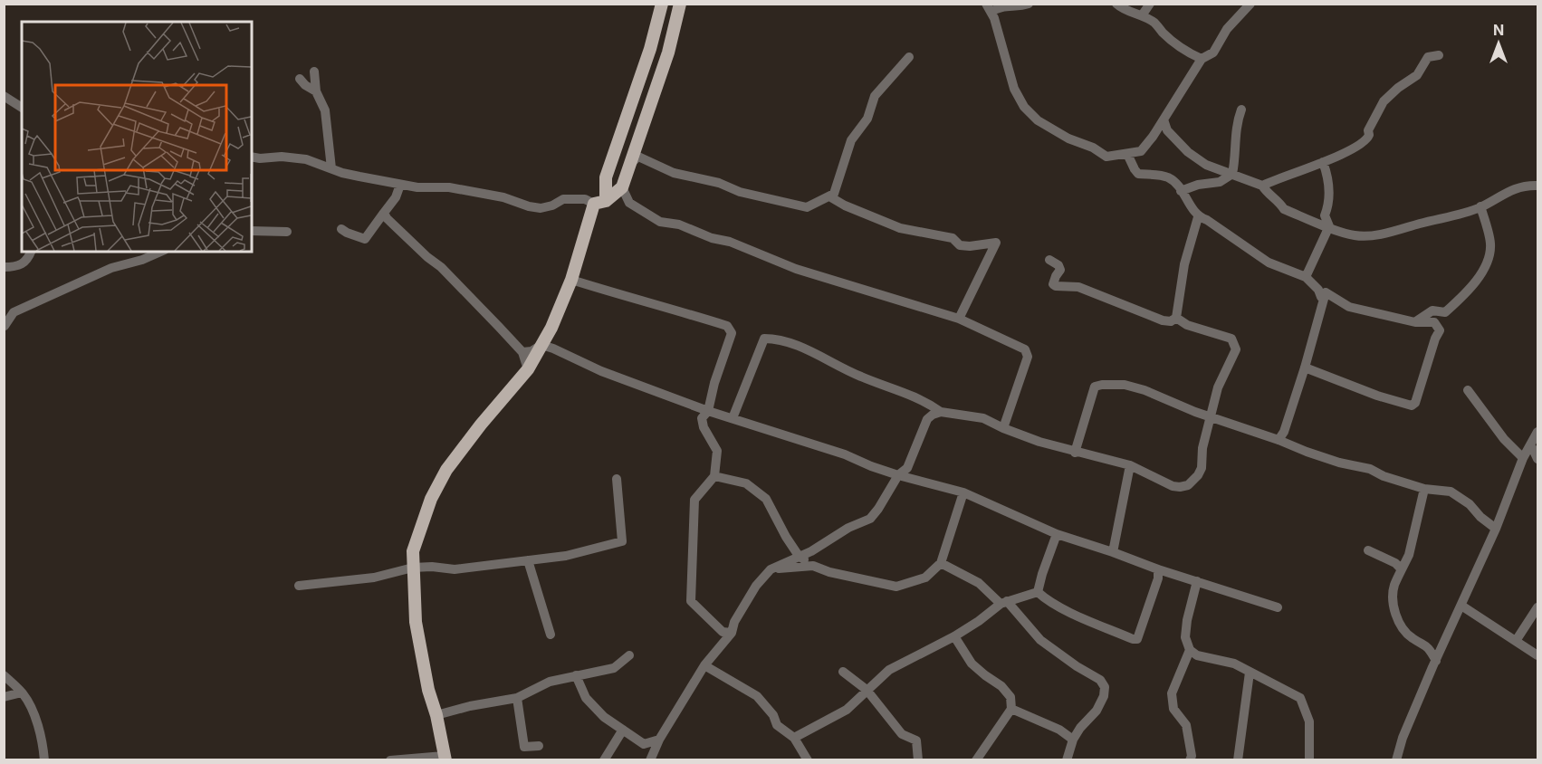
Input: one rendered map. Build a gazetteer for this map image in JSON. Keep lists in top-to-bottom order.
{
  "north": "top"
}
